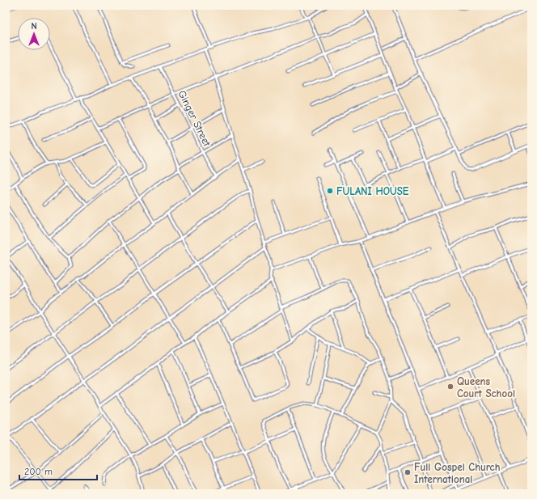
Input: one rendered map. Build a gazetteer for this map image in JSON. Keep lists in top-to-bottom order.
{
  "streets": {
    "street": ["Ginger Street"]
  },
  "places": ["FULANI HOUSE", "Queens Court School", "Full Gospel Church International"],
  "scale_bar": "200 m",
  "north": "top"
}
